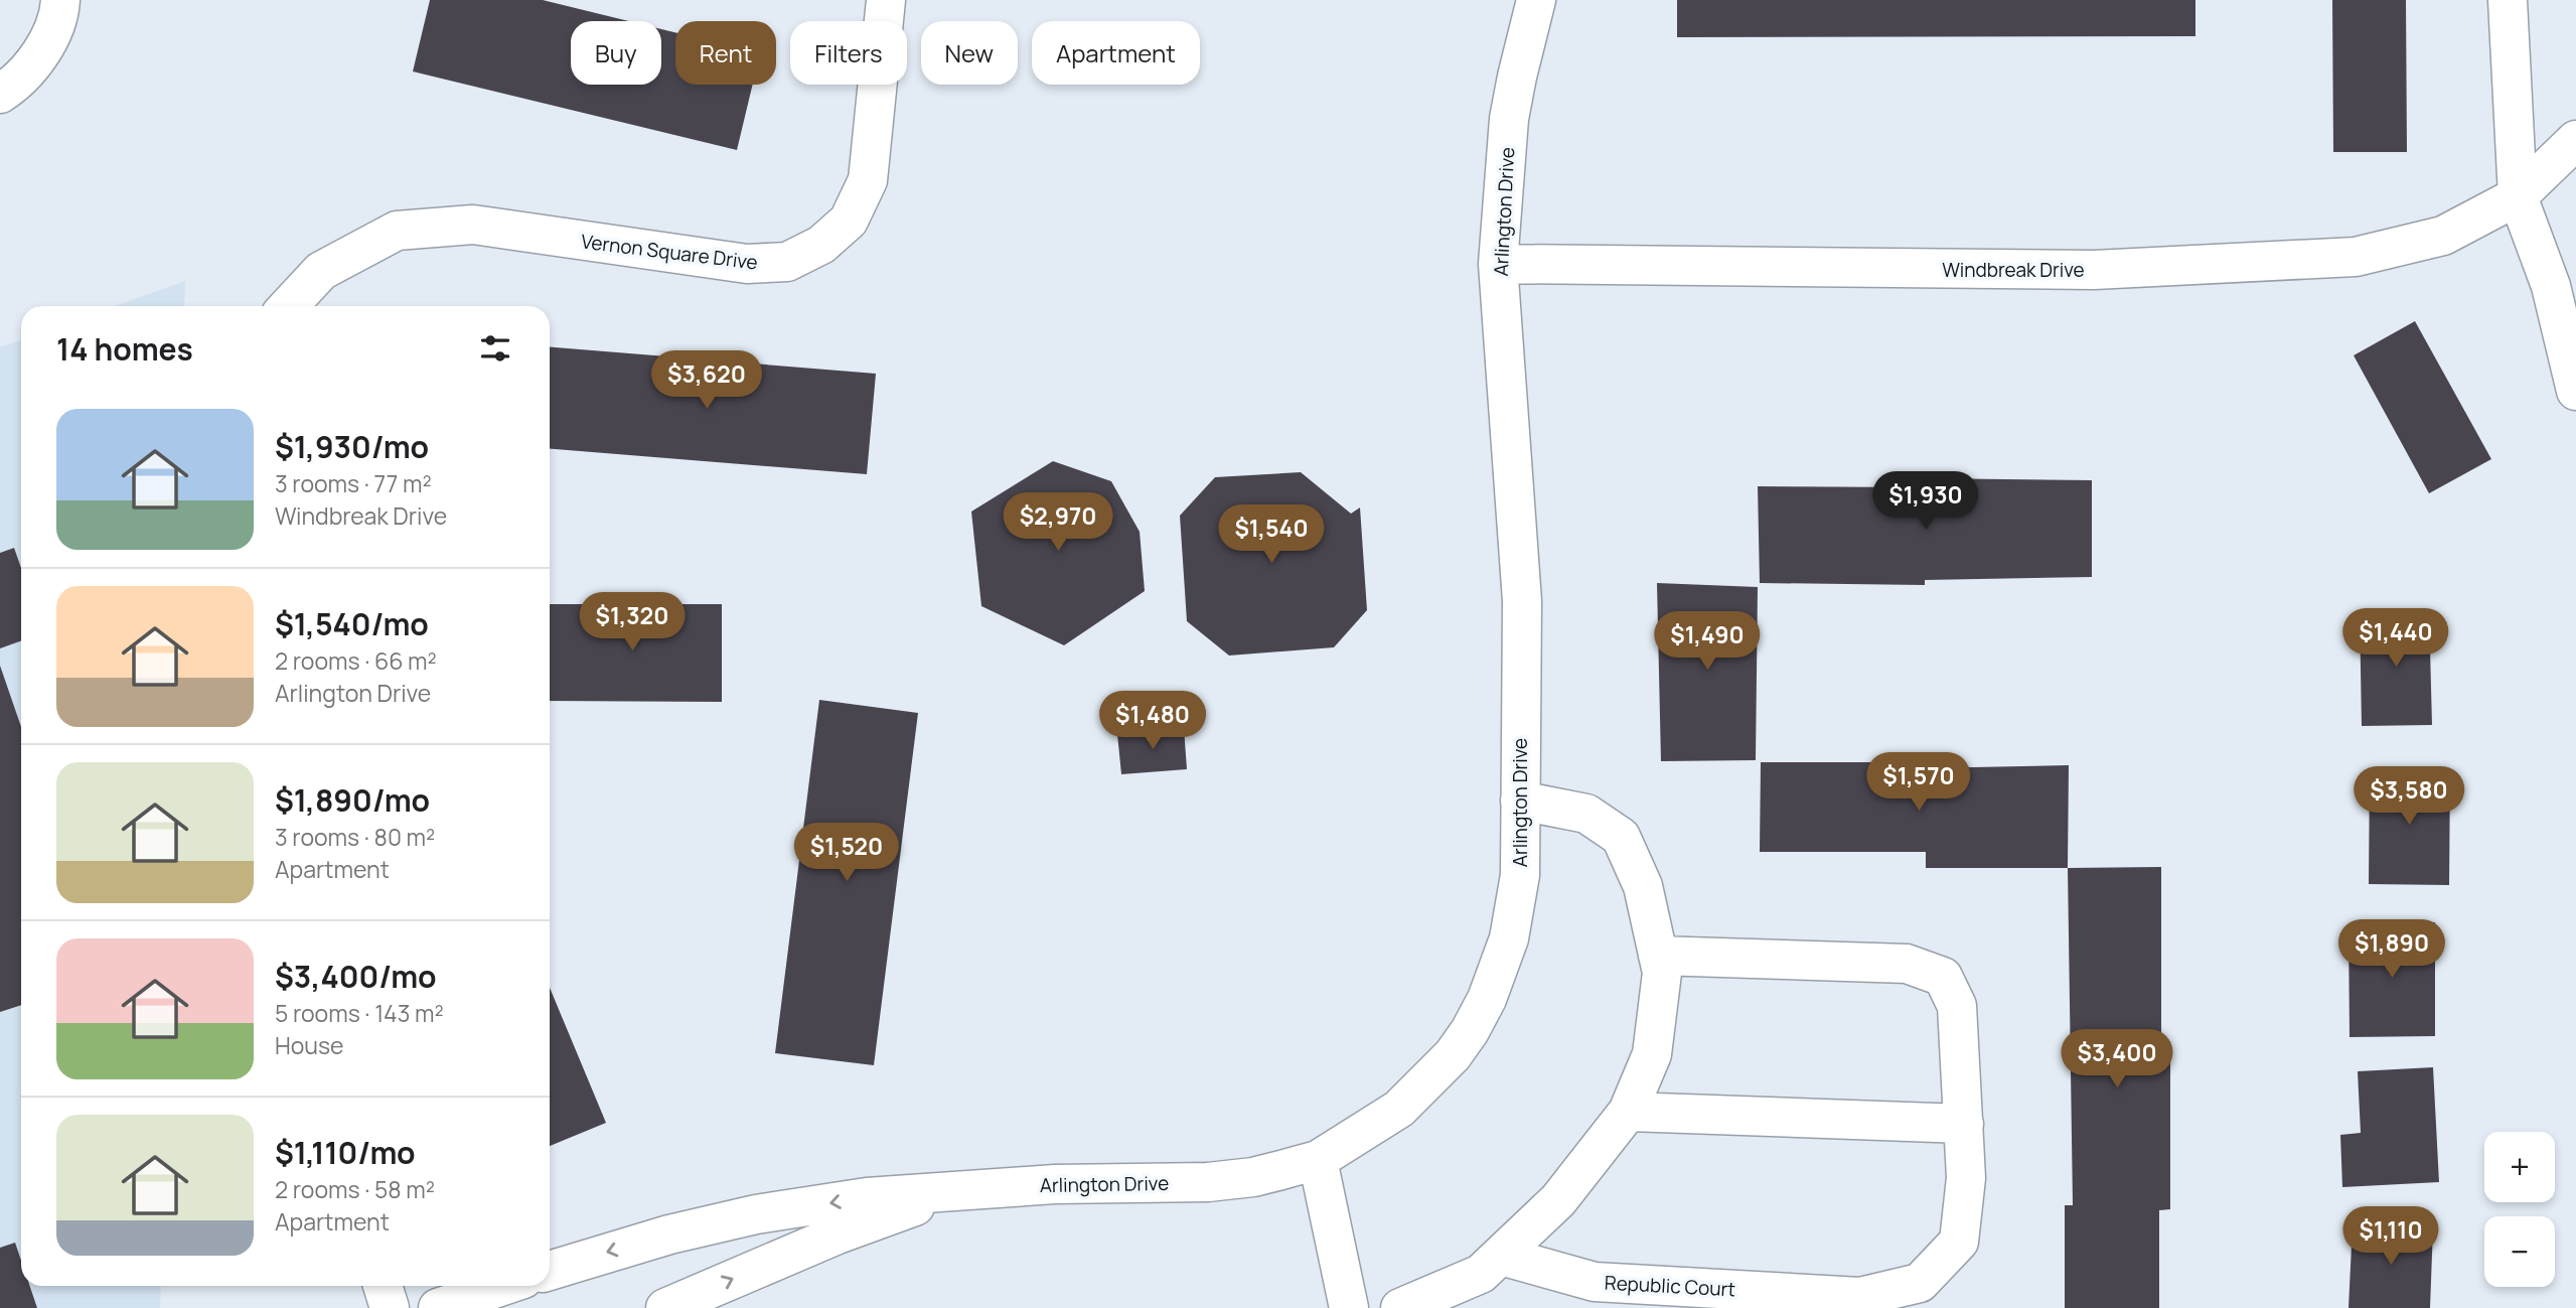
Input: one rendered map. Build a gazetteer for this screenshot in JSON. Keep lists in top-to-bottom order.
{
  "streets": {
    "street": [
      "Arlington Drive",
      "Vernon Square Drive",
      "Windbreak Drive",
      "Republic Court"
    ]
  },
  "crossings": [
    ["Arlington Drive", "Windbreak Drive"]
  ],
  "page": {
    "chip": [
      "Buy",
      "Rent",
      "Filters",
      "New",
      "Apartment"
    ],
    "heading": "14 homes",
    "price": [
      "$3,620",
      "$1,930",
      "$2,970",
      "$1,540",
      "$1,320",
      "$1,440",
      "$1,490",
      "$1,480",
      "$1,570",
      "$3,580",
      "$1,520",
      "$1,890",
      "$3,400",
      "$1,110"
    ],
    "list": [
      {
        "name": "$1,930/mo",
        "note": "3 rooms · 77 m² · Windbreak Drive"
      },
      {
        "name": "$1,540/mo",
        "note": "2 rooms · 66 m² · Arlington Drive"
      },
      {
        "name": "$1,890/mo",
        "note": "3 rooms · 80 m² · Apartment"
      },
      {
        "name": "$3,400/mo",
        "note": "5 rooms · 143 m² · House"
      },
      {
        "name": "$1,110/mo",
        "note": "2 rooms · 58 m² · Apartment"
      }
    ],
    "map_buttons": ["+", "−"]
  }
}
